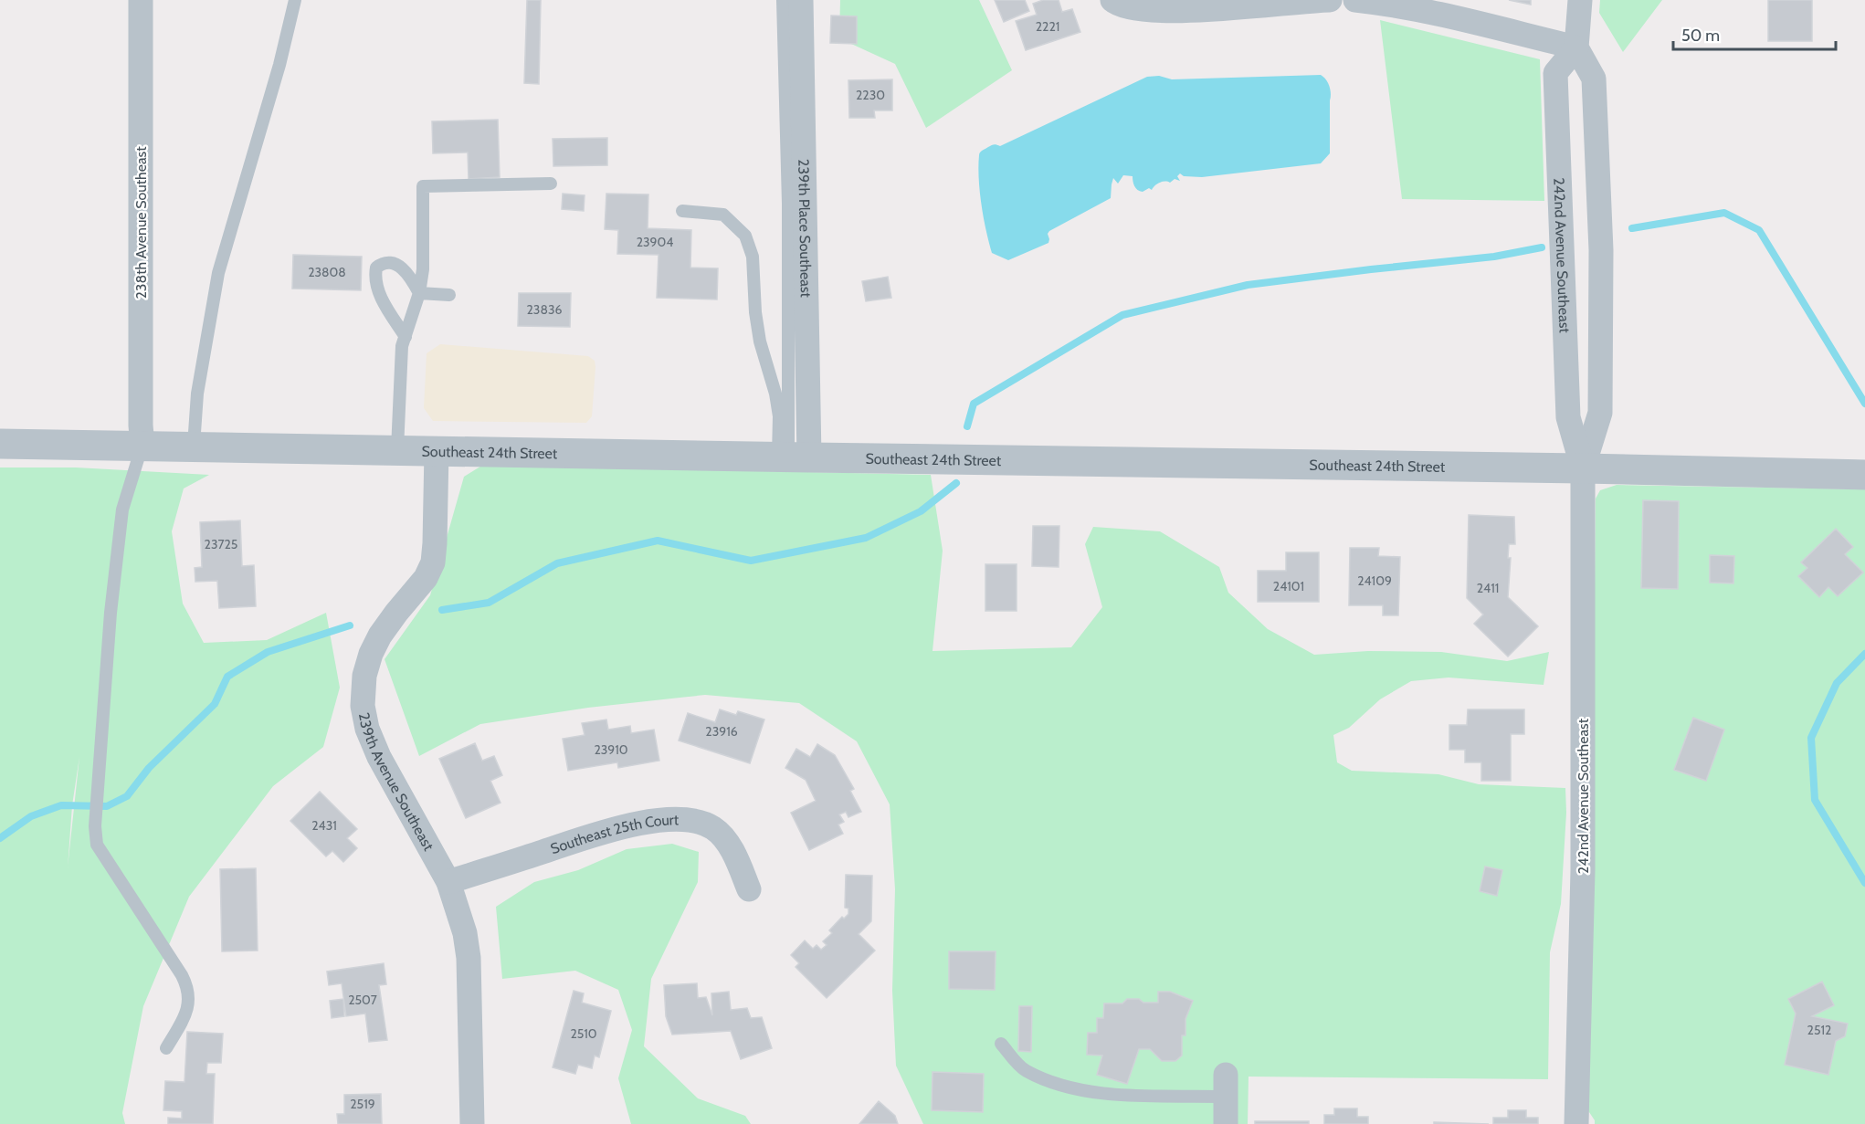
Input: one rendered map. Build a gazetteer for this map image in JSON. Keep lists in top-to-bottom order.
{
  "streets": {
    "street": [
      "238th Avenue Southeast",
      "239th Place Southeast",
      "242nd Avenue Southeast",
      "Southeast 24th Street",
      "239th Avenue Southeast",
      "Southeast 25th Court"
    ]
  },
  "crossings": [
    ["238th Avenue Southeast", "Southeast 24th Street"],
    ["239th Place Southeast", "Southeast 24th Street"],
    ["242nd Avenue Southeast", "Southeast 24th Street"],
    ["Southeast 24th Street", "239th Avenue Southeast"],
    ["239th Avenue Southeast", "Southeast 25th Court"]
  ],
  "house_numbers": [
    "2221",
    "2230",
    "23904",
    "23808",
    "23836",
    "23725",
    "24109",
    "24101",
    "2411",
    "23916",
    "23910",
    "2431",
    "2507",
    "2512",
    "2510",
    "2519"
  ],
  "scale_bar": "50 m"
}
